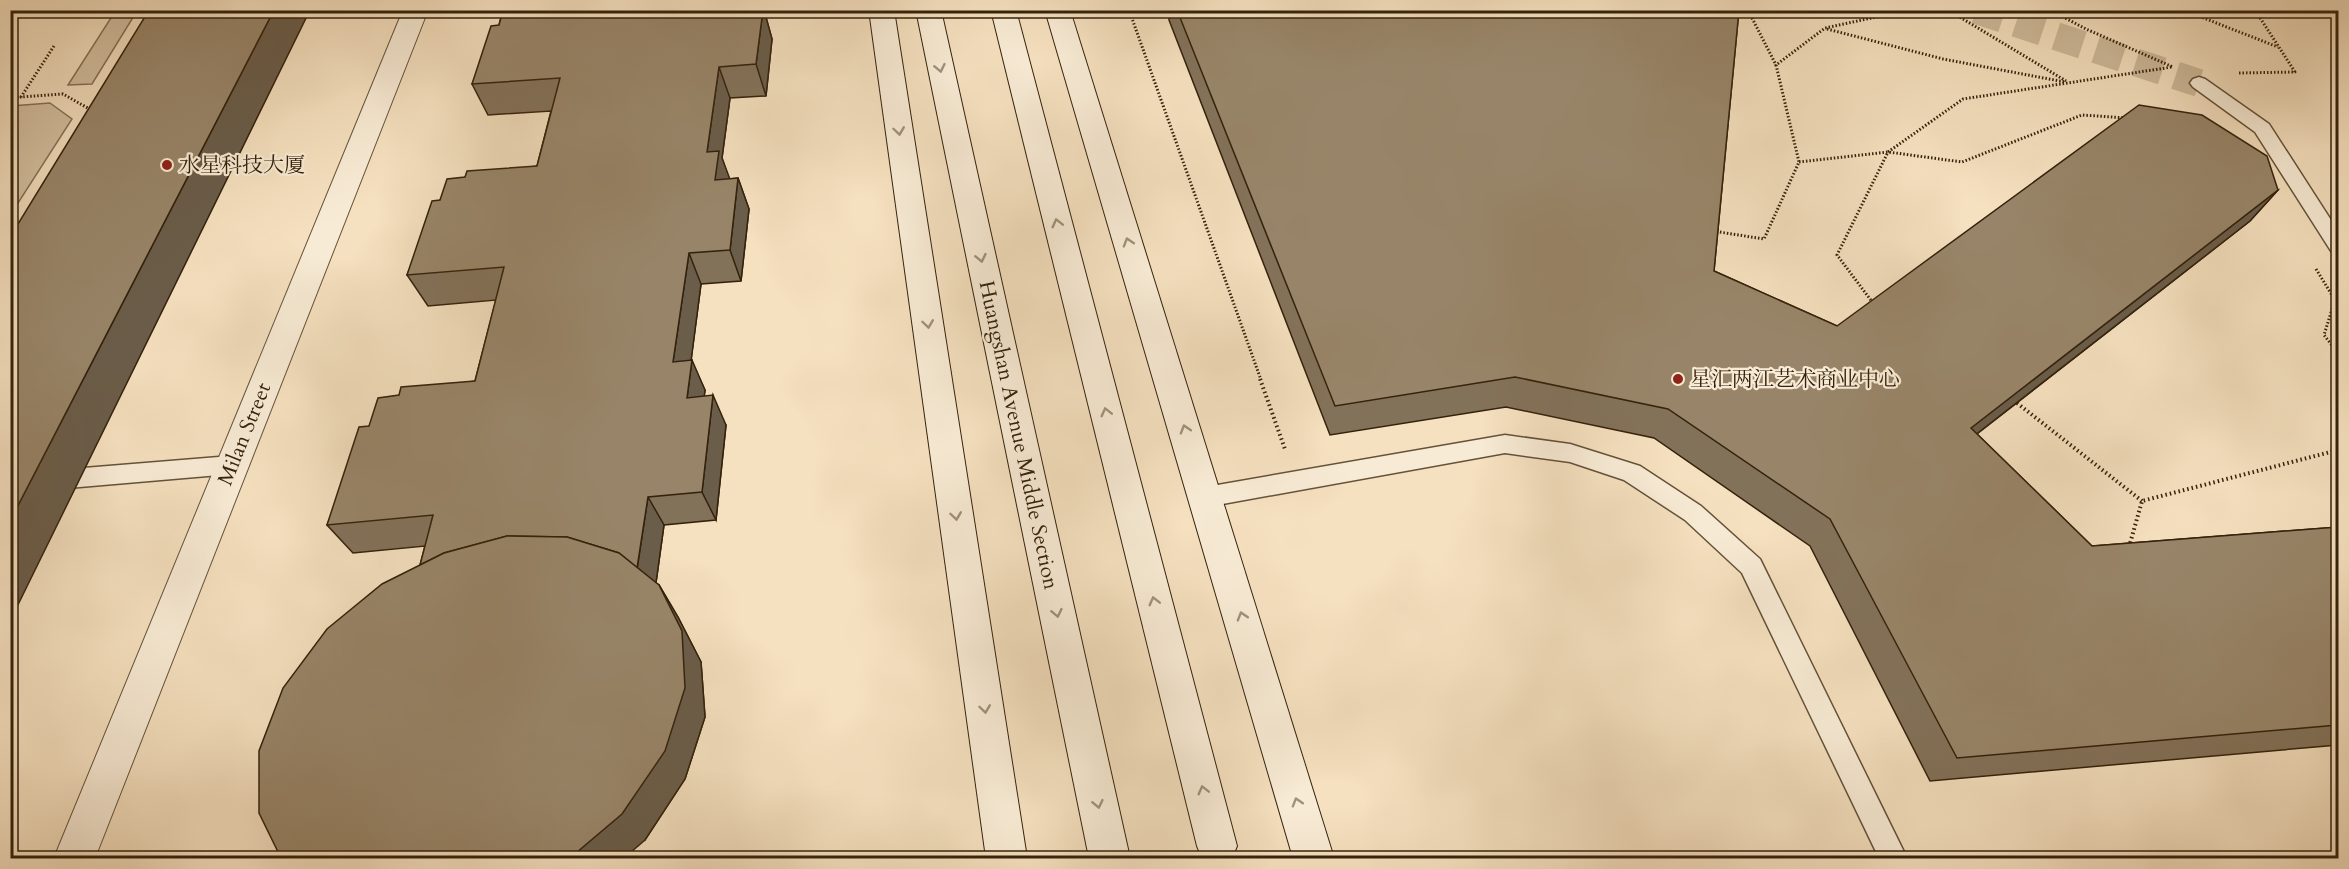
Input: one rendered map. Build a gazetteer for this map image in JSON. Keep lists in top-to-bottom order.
{
  "streets": {
    "main road": ["Milan Street", "Huangshan Avenue Middle Section"]
  },
  "places": ["水星科技大厦", "星汇两江艺术商业中心"]
}
